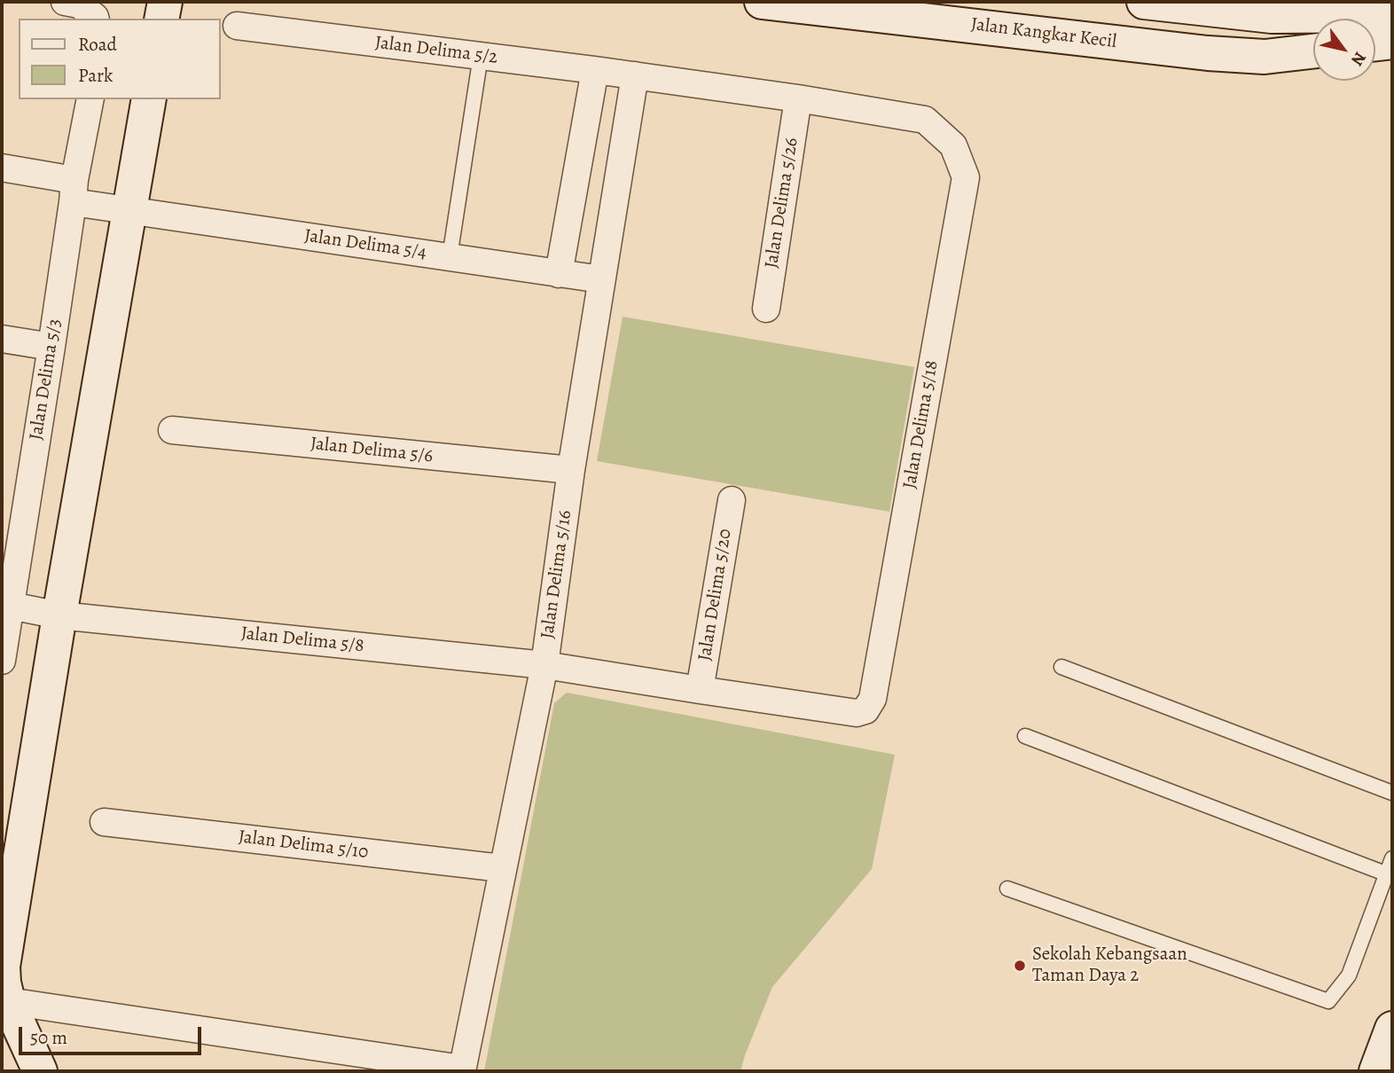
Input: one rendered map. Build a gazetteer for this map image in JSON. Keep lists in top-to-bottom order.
{
  "streets": {
    "street": [
      "Jalan Kangkar Kecil",
      "Jalan Delima 5/2",
      "Jalan Delima 5/26",
      "Jalan Delima 5/4",
      "Jalan Delima 5/3",
      "Jalan Delima 5/18",
      "Jalan Delima 5/6",
      "Jalan Delima 5/16",
      "Jalan Delima 5/20",
      "Jalan Delima 5/8",
      "Jalan Delima 5/10"
    ]
  },
  "crossings": [
    ["Jalan Delima 5/2", "Jalan Delima 5/18"],
    ["Jalan Delima 5/2", "Jalan Delima 5/16"],
    ["Jalan Delima 5/26", "Jalan Delima 5/18"],
    ["Jalan Delima 5/4", "Jalan Delima 5/3"],
    ["Jalan Delima 5/4", "Jalan Delima 5/16"],
    ["Jalan Delima 5/3", "Jalan Delima 5/8"],
    ["Jalan Delima 5/18", "Jalan Delima 5/16"],
    ["Jalan Delima 5/18", "Jalan Delima 5/20"],
    ["Jalan Delima 5/18", "Jalan Delima 5/8"],
    ["Jalan Delima 5/6", "Jalan Delima 5/16"],
    ["Jalan Delima 5/16", "Jalan Delima 5/8"],
    ["Jalan Delima 5/16", "Jalan Delima 5/10"]
  ],
  "places": ["Sekolah Kebangsaan Taman Daya 2"],
  "legend": ["Road", "Park"],
  "scale_bar": "50 m",
  "north": "bottom right"
}
